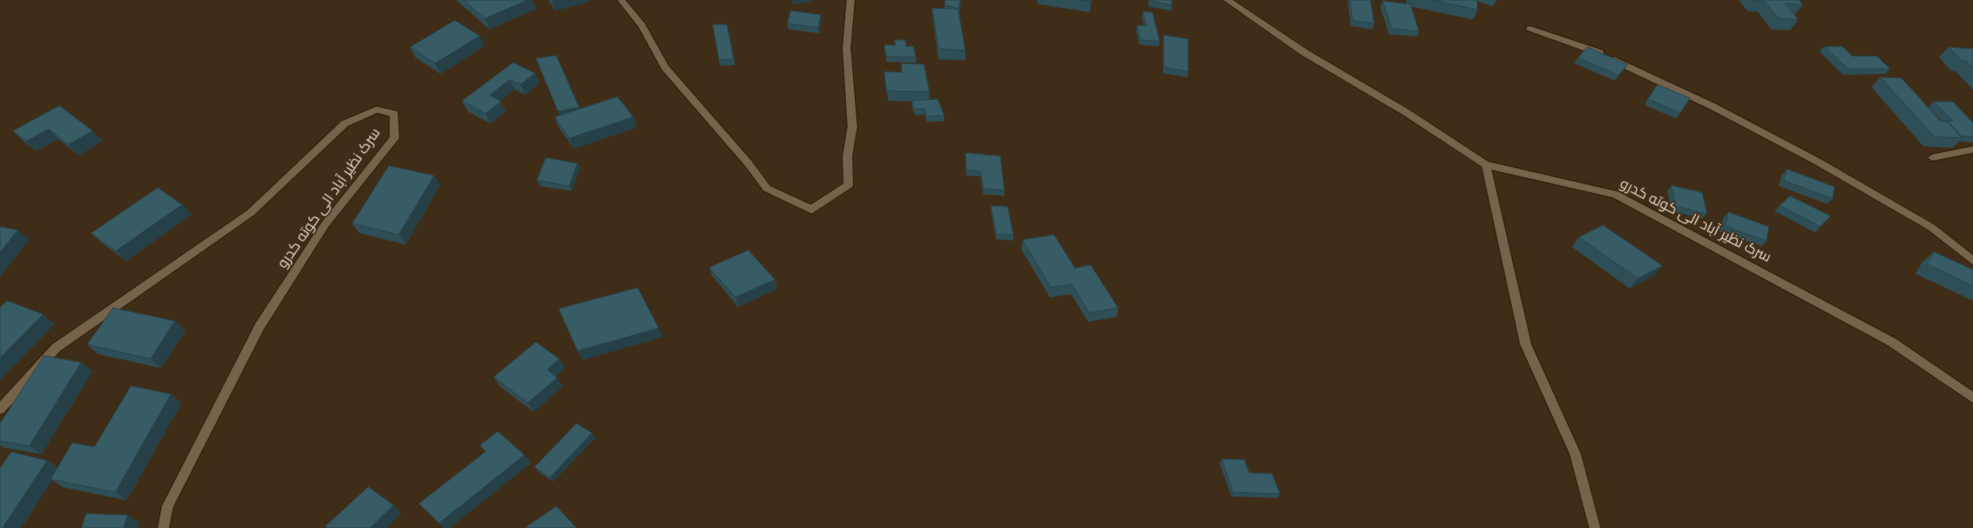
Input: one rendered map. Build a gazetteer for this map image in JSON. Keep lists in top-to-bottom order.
{
  "streets": {
    "street": ["سرک نظیر آباد الی کوته کدرو"]
  }
}
